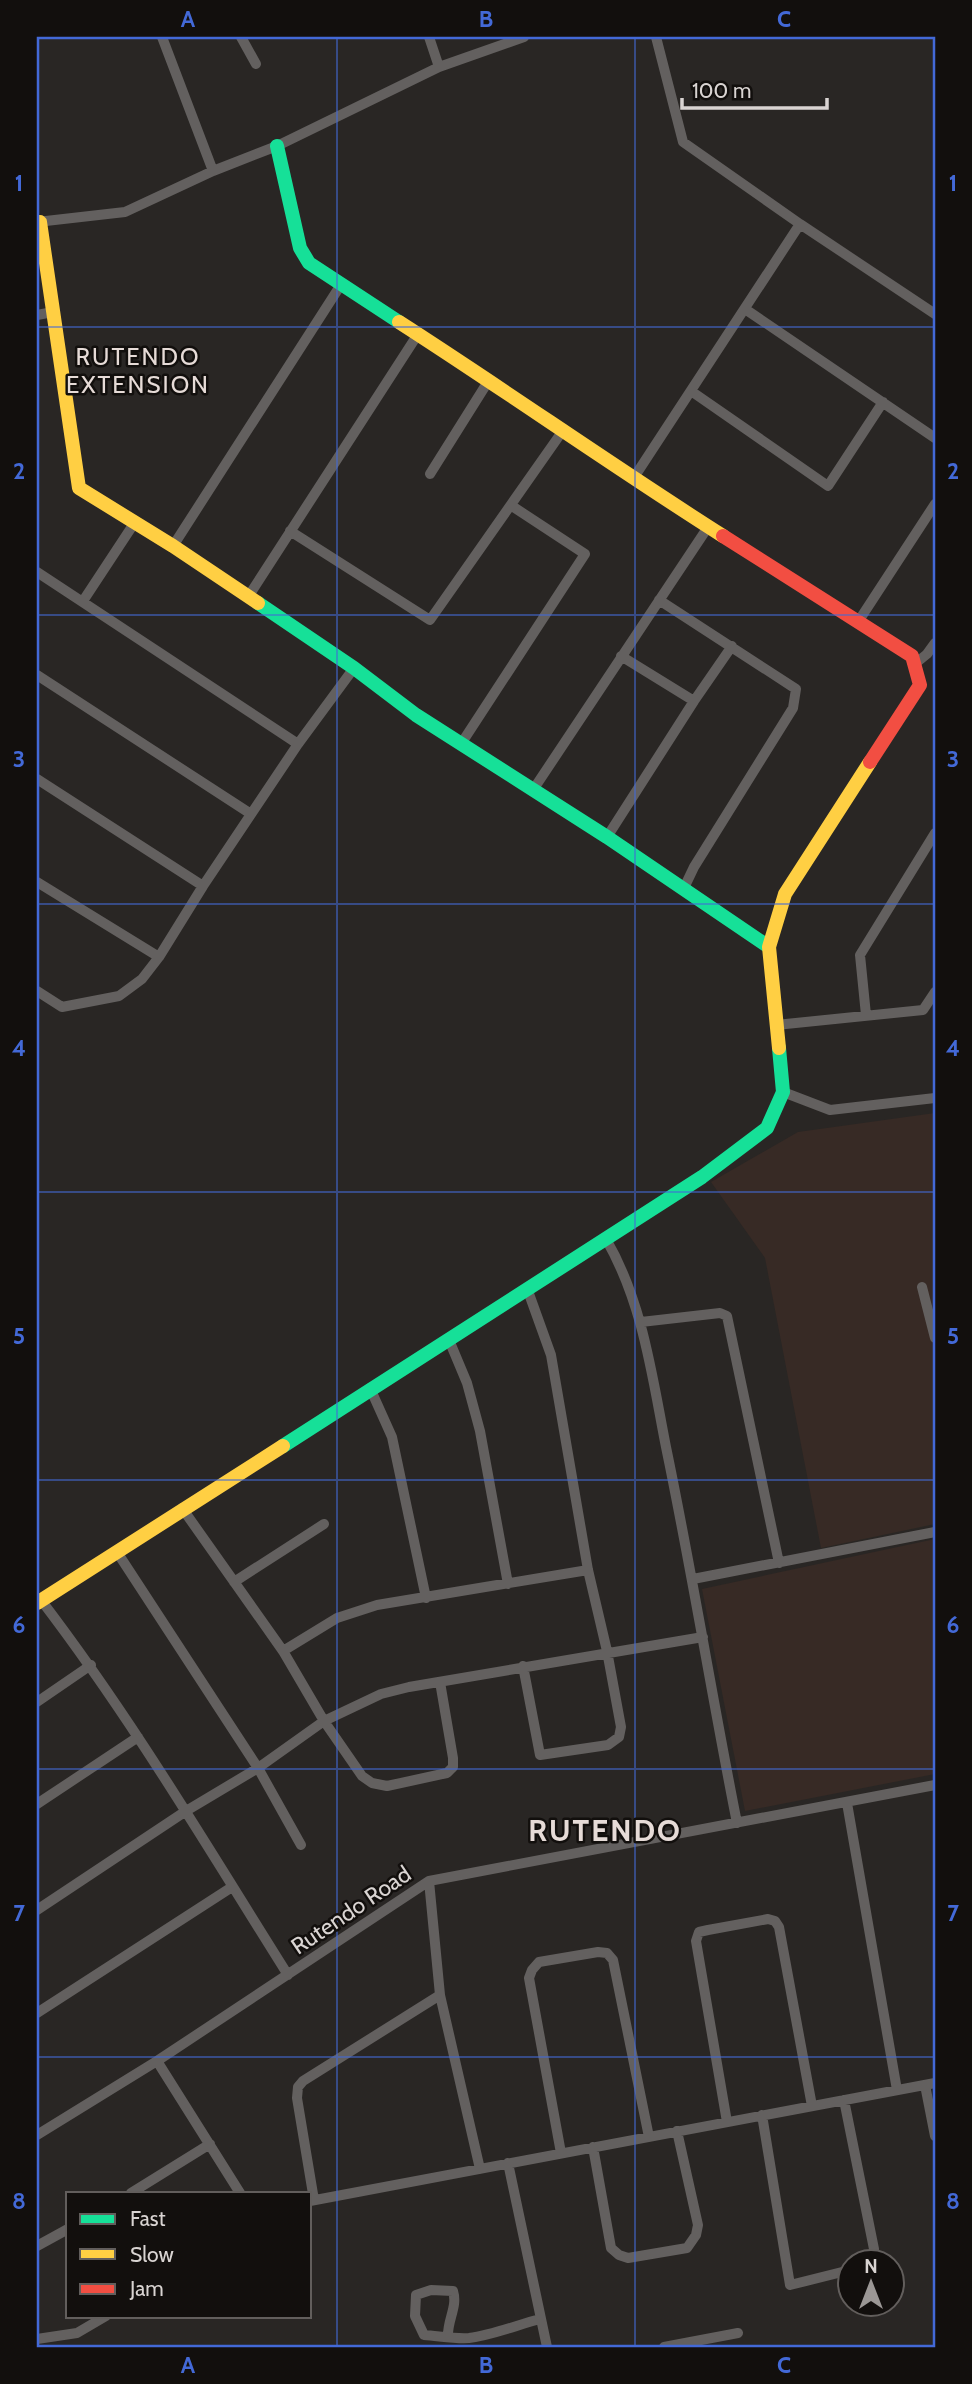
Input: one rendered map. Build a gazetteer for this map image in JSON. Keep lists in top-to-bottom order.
{
  "streets": {
    "street": ["Rutendo Road"]
  },
  "districts": ["RUTENDO EXTENSION", "RUTENDO"],
  "legend": ["Fast", "Slow", "Jam"],
  "scale_bar": "100 m",
  "north": "top",
  "grid": {
    "columns": ["A", "B", "C"],
    "rows": [
      "1",
      "2",
      "3",
      "4",
      "5",
      "6",
      "7",
      "8"
    ]
  }
}
